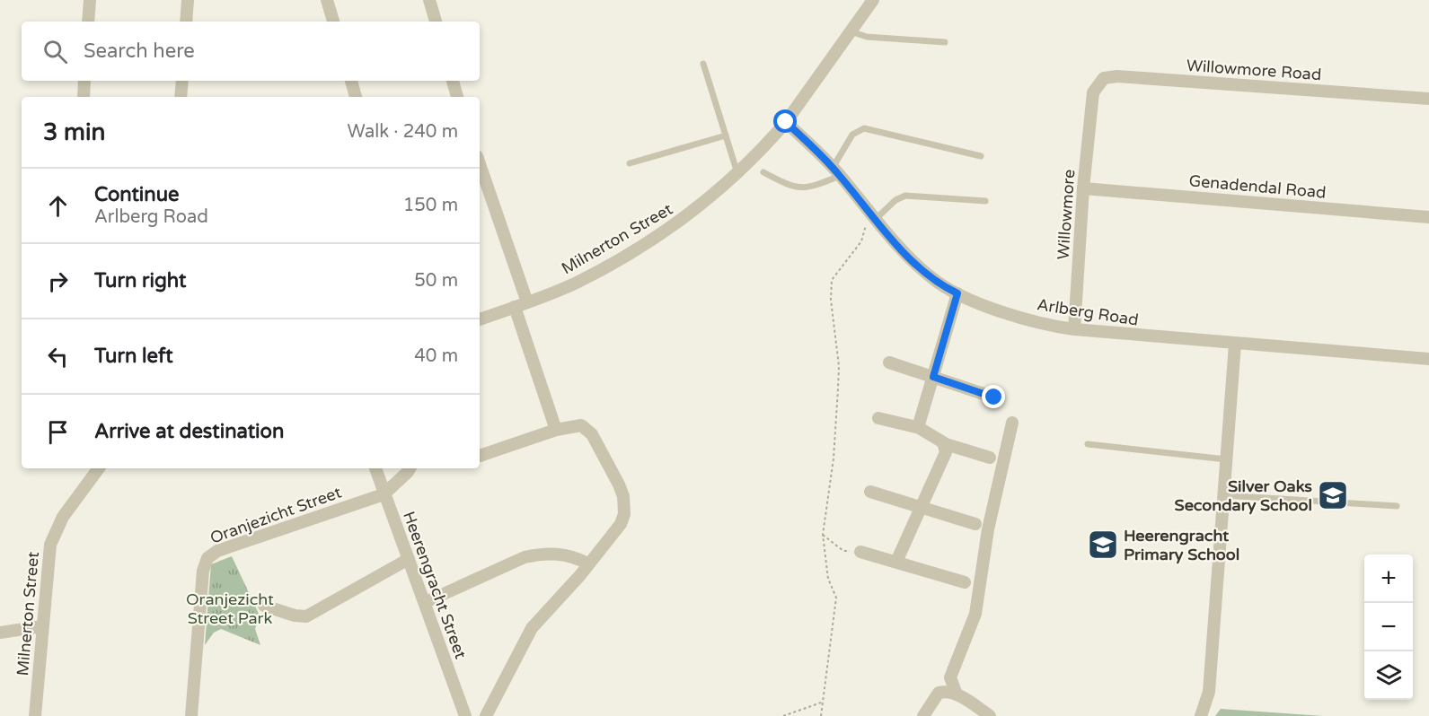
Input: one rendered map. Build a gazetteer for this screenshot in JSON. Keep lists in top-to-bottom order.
{
  "streets": {
    "street": [
      "Willowmore Road",
      "Genadendal Road",
      "Willowmore",
      "Milnerton Street",
      "Arlberg Road",
      "Oranjezicht Street",
      "Heerengracht Street"
    ]
  },
  "crossings": [
    ["Willowmore Road", "Willowmore"],
    ["Genadendal Road", "Willowmore"],
    ["Willowmore", "Arlberg Road"],
    ["Milnerton Street", "Arlberg Road"],
    ["Oranjezicht Street", "Heerengracht Street"]
  ],
  "parks": ["Oranjezicht Street Park"],
  "places": {
    "school or university": ["Silver Oaks Secondary School", "Heerengracht Primary School"]
  },
  "page": {
    "search": "Search here",
    "heading": ["3 min", "Walk · 240 m"],
    "list": [
      ["Continue", "Arlberg Road", "150 m"],
      ["Turn right", "50 m"],
      ["Turn left", "40 m"],
      "Arrive at destination"
    ],
    "map_buttons": ["+", "−"]
  }
}
